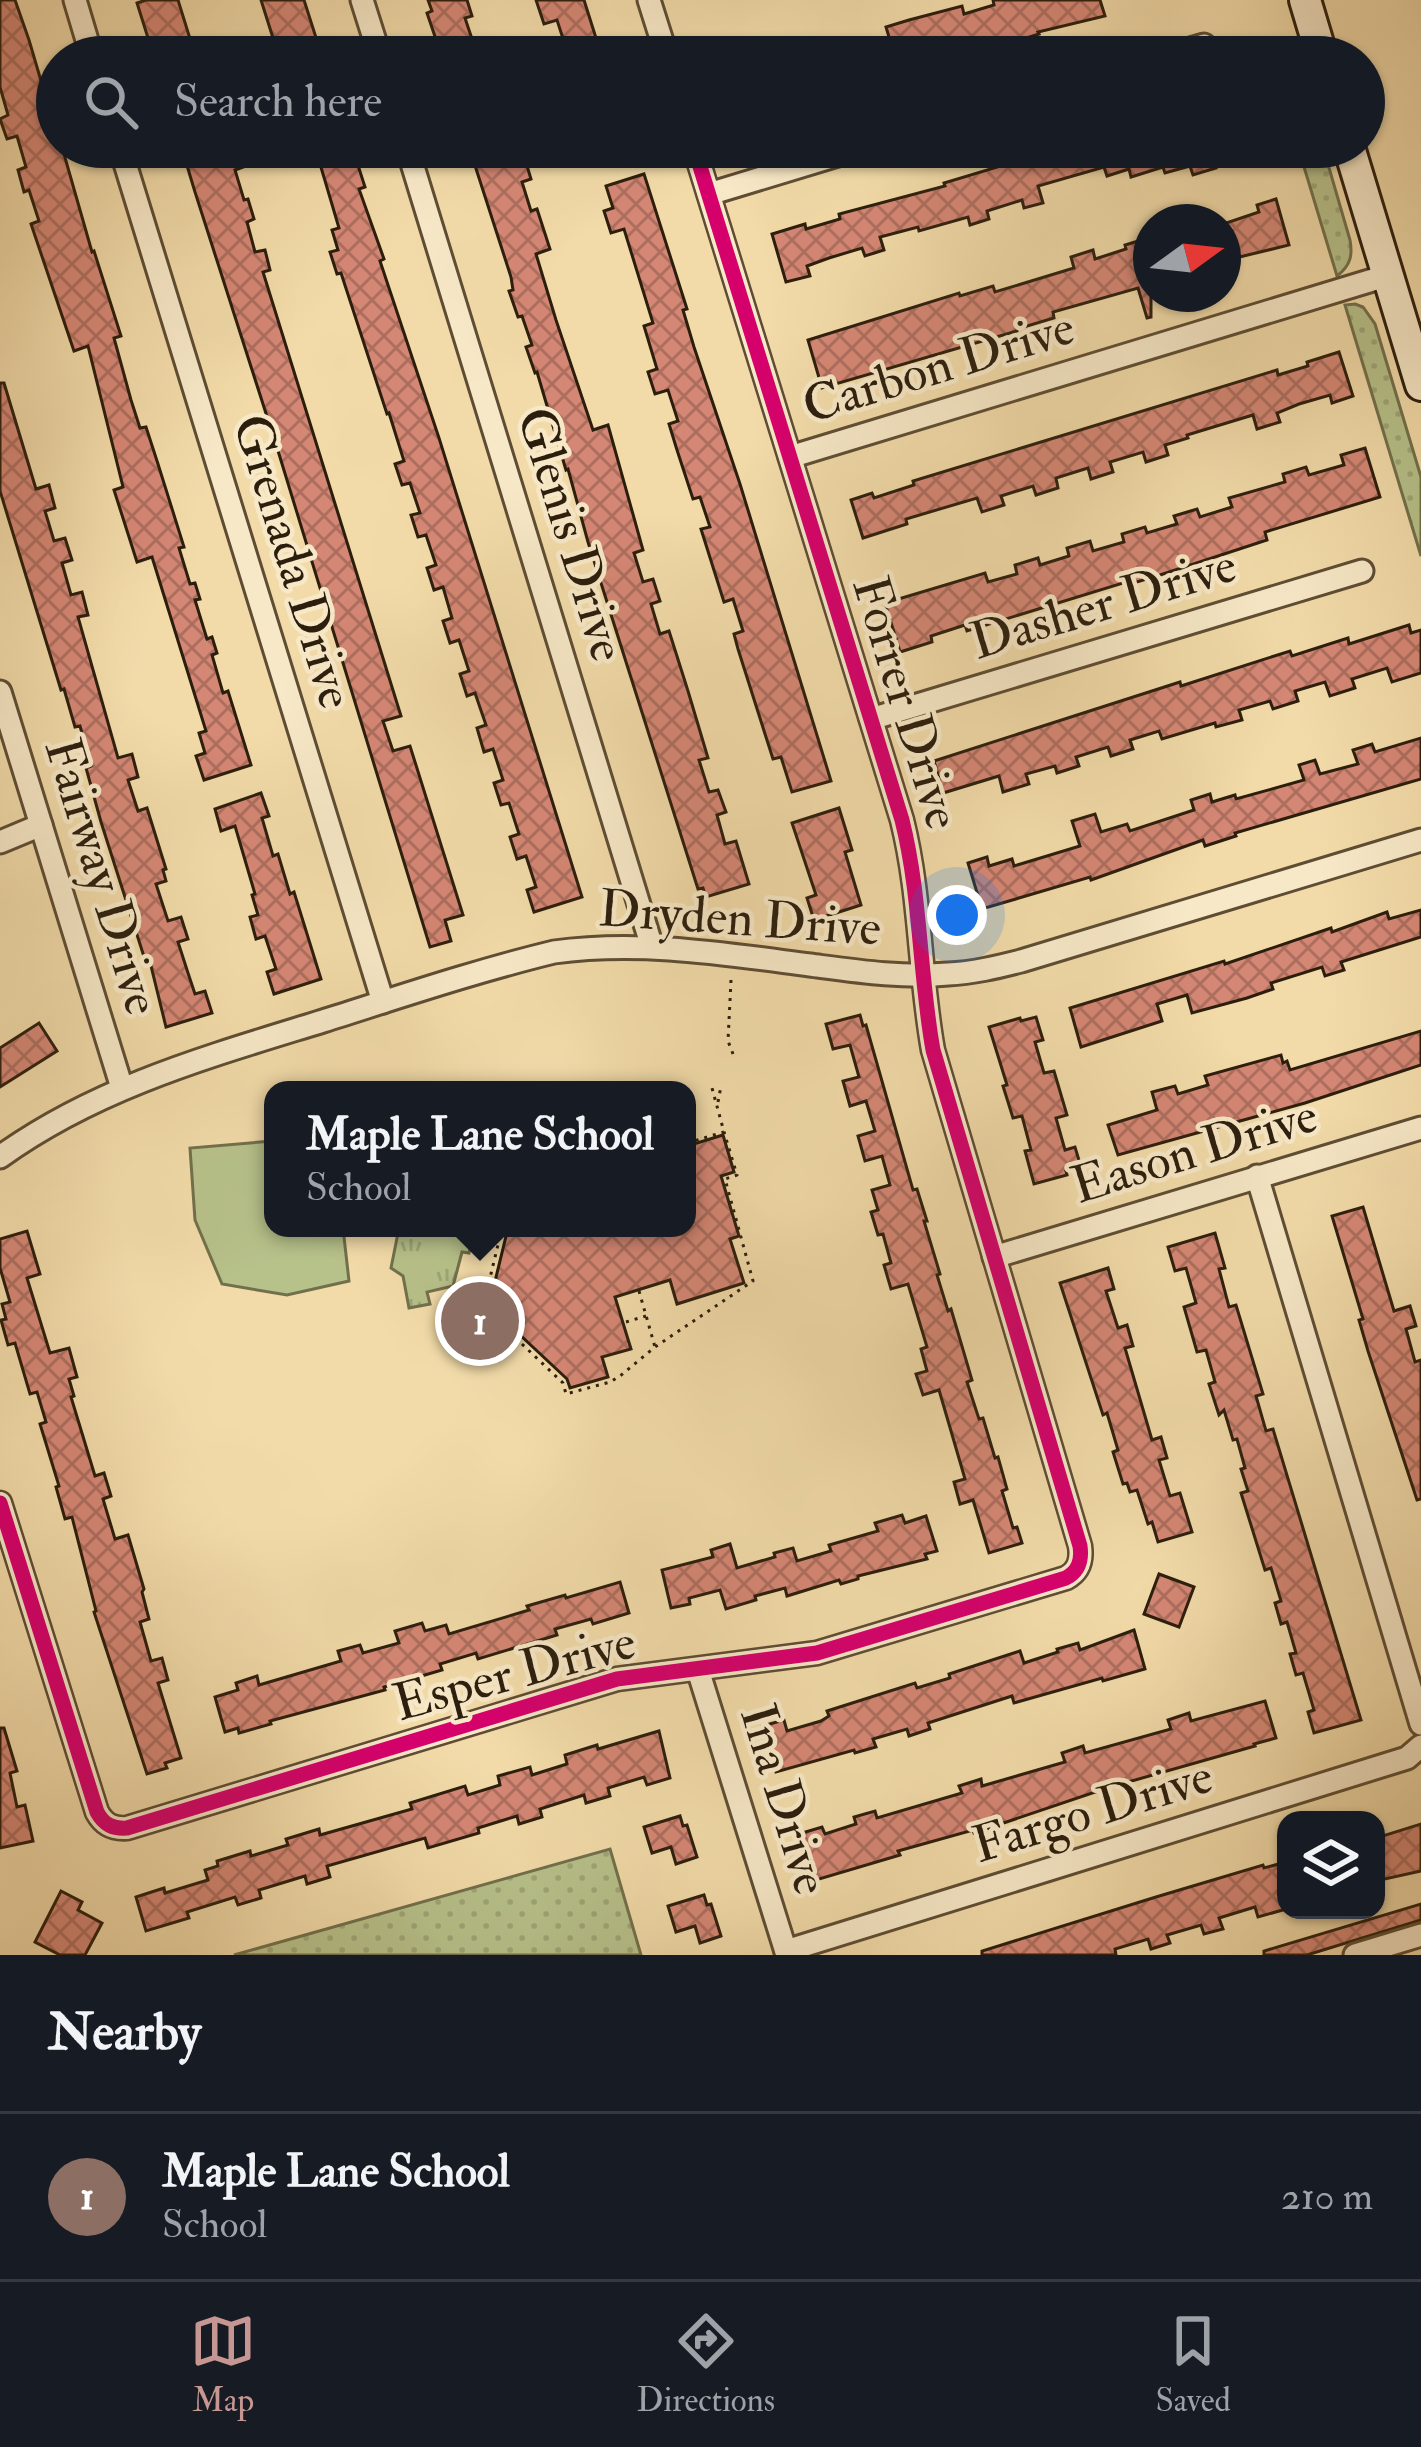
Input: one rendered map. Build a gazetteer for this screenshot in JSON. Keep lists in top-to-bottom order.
{
  "streets": {
    "street": [
      "Carbon Drive",
      "Glenis Drive",
      "Grenada Drive",
      "Dasher Drive",
      "Forrer Drive",
      "Fairway Drive",
      "Dryden Drive",
      "Eason Drive",
      "Esper Drive",
      "Ina Drive",
      "Fargo Drive"
    ]
  },
  "crossings": [
    ["Carbon Drive", "Forrer Drive"],
    ["Glenis Drive", "Dryden Drive"],
    ["Grenada Drive", "Dryden Drive"],
    ["Dasher Drive", "Forrer Drive"],
    ["Forrer Drive", "Dryden Drive"],
    ["Forrer Drive", "Eason Drive"],
    ["Forrer Drive", "Esper Drive"],
    ["Fairway Drive", "Dryden Drive"],
    ["Esper Drive", "Ina Drive"],
    ["Ina Drive", "Fargo Drive"]
  ],
  "north": "right",
  "page": {
    "search": "Search here",
    "popup": ["Maple Lane School", "School"],
    "pins": "1",
    "heading": "Nearby",
    "list": [
      {
        "mark": "1",
        "name": "Maple Lane School",
        "note": "School",
        "value": "210 m"
      }
    ],
    "nav": ["Map", "Directions", "Saved"]
  }
}
